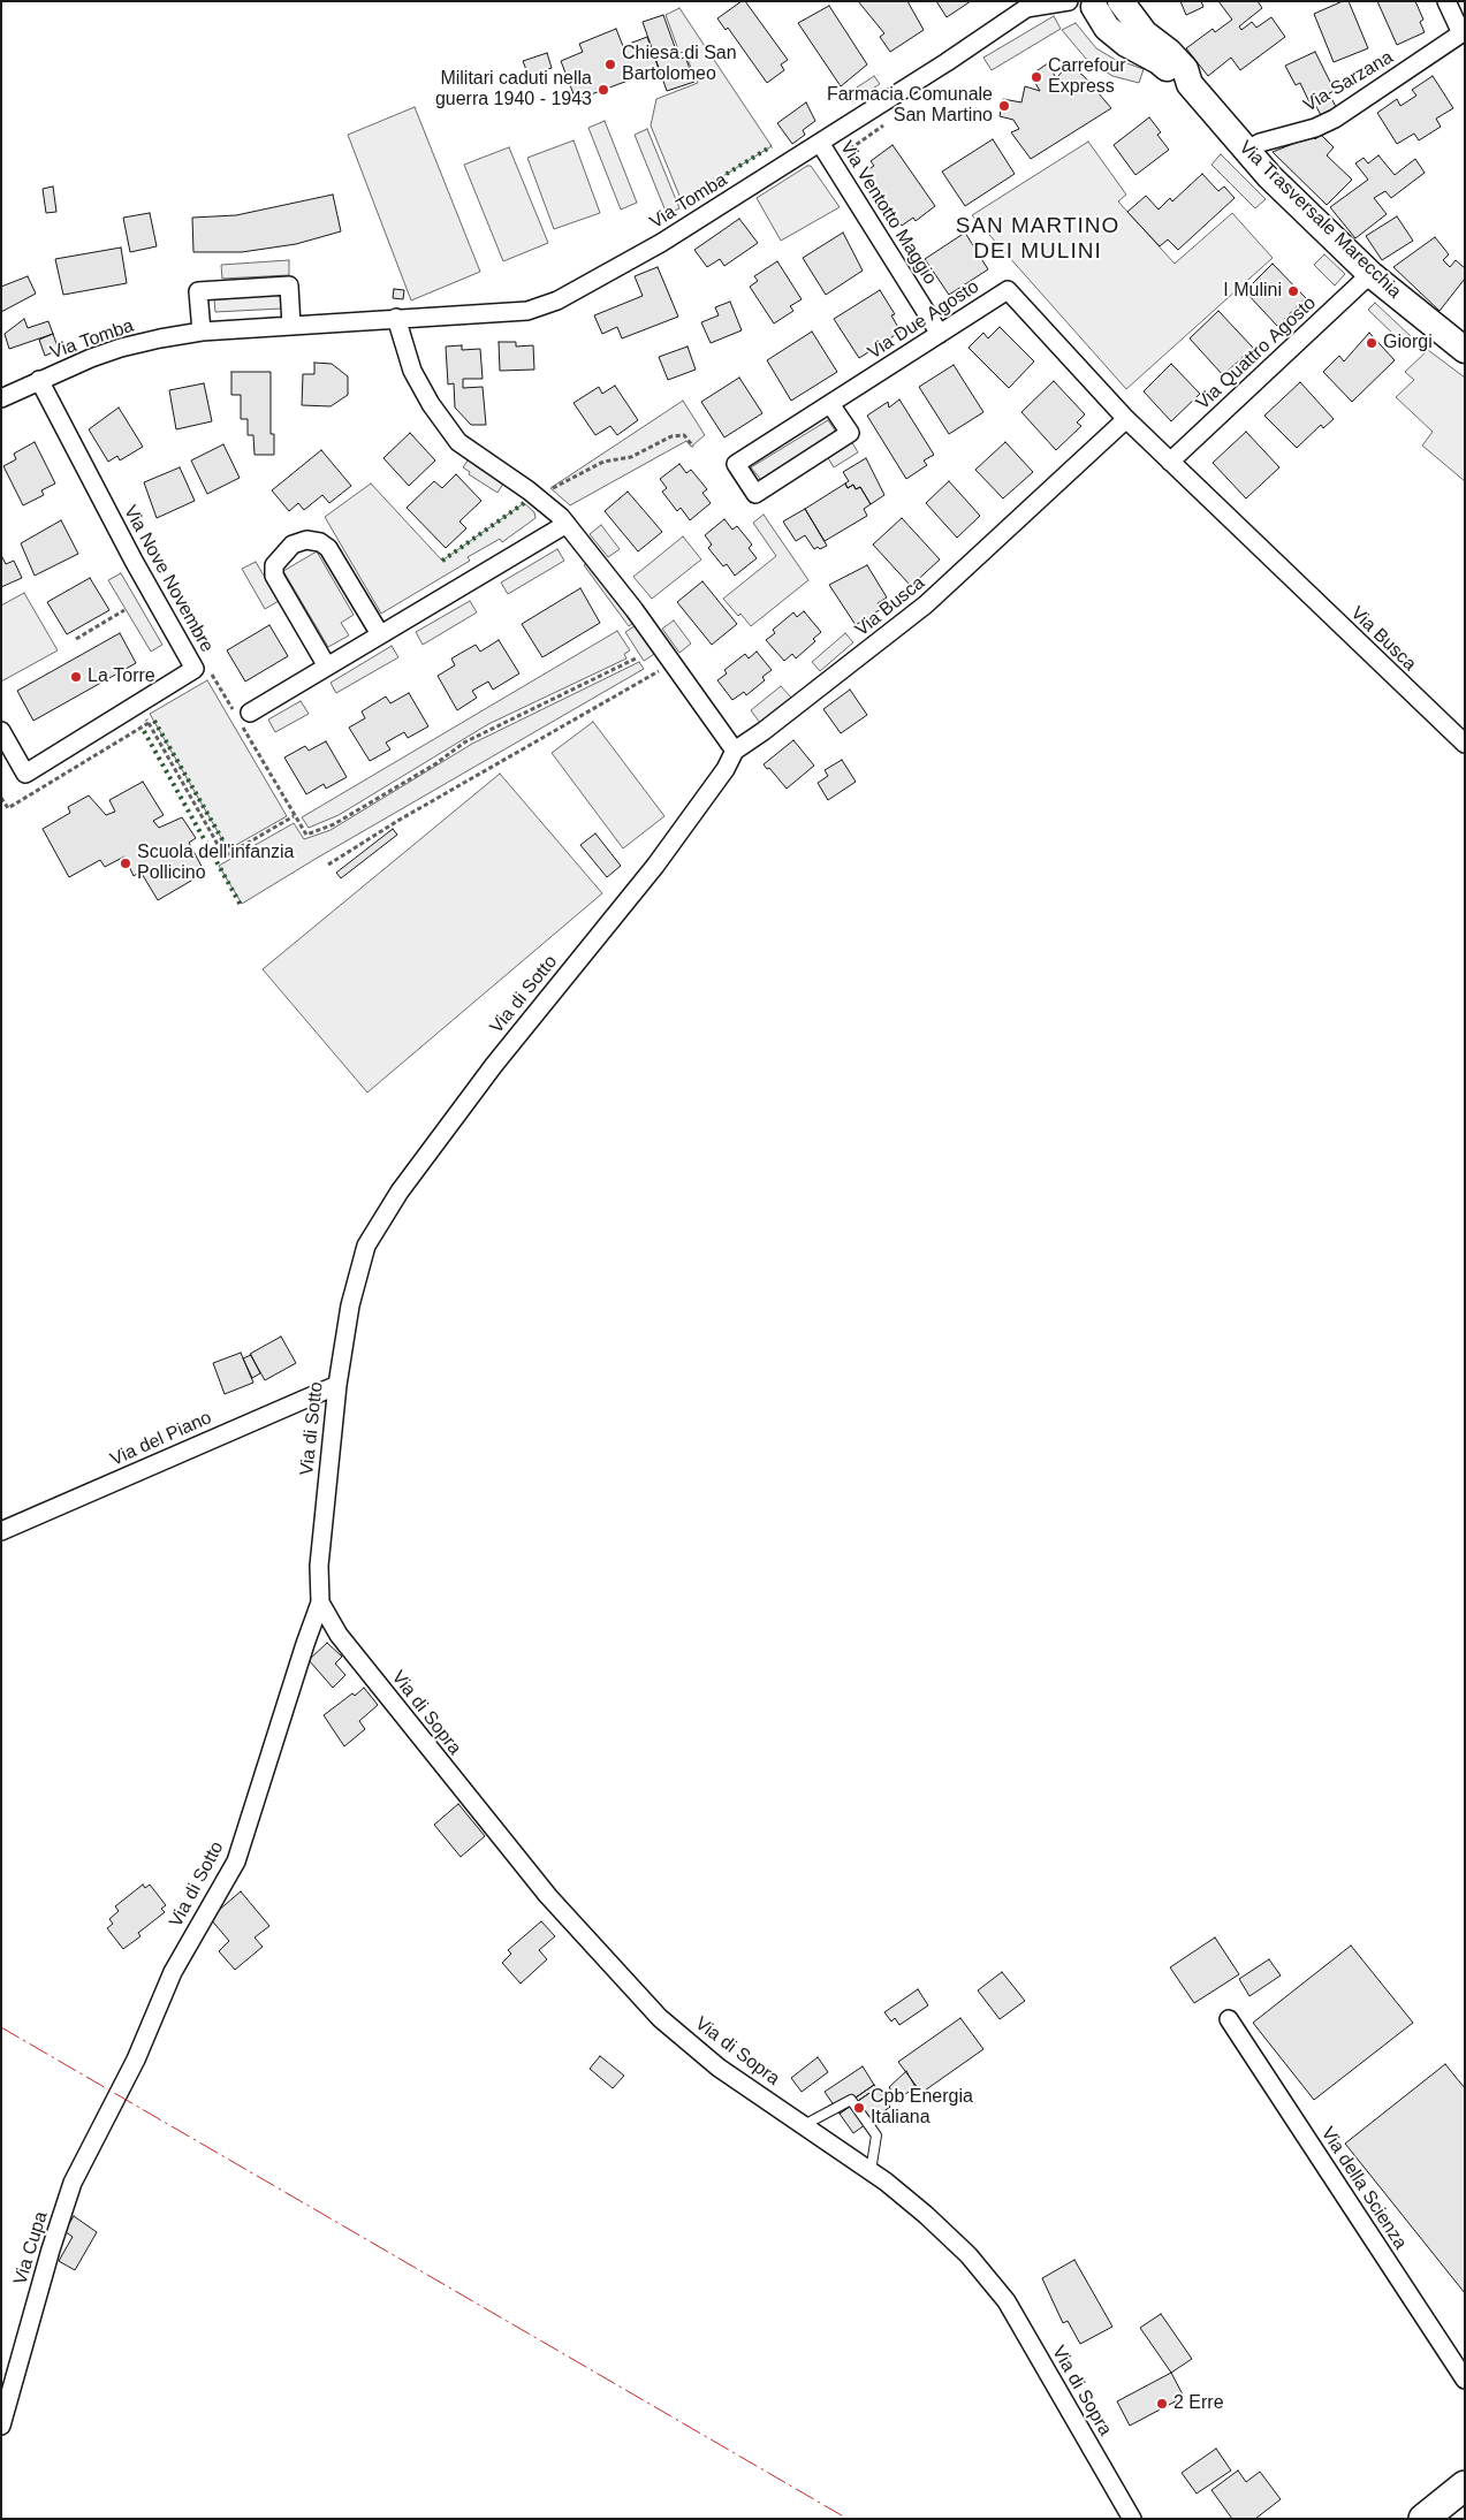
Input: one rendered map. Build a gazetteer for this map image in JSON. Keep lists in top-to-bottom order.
{
  "streets": {
    "main road": ["Via Trasversale Marecchia"],
    "street": [
      "Via Sarzana",
      "Via Tomba",
      "Via Ventotto Maggio",
      "Via Due Agosto",
      "Via Quattro Agosto",
      "Via Nove Novembre",
      "Via Busca",
      "Via di Sotto",
      "Via del Piano",
      "Via di Sopra",
      "Via della Scienza",
      "Via Cupa"
    ]
  },
  "crossings": [
    ["Via Sarzana", "Via Trasversale Marecchia"],
    ["Via Tomba", "Via Ventotto Maggio"],
    ["Via Tomba", "Via Nove Novembre"],
    ["Via Ventotto Maggio", "Via Due Agosto"],
    ["Via Trasversale Marecchia", "Via Quattro Agosto"],
    ["Via Due Agosto", "Via Busca"],
    ["Via Quattro Agosto", "Via Busca"],
    ["Via Busca", "Via di Sotto"],
    ["Via di Sotto", "Via del Piano"],
    ["Via di Sotto", "Via di Sopra"],
    ["Via di Sotto", "Via Cupa"]
  ],
  "districts": ["SAN MARTINO DEI MULINI"],
  "places": [
    "Chiesa di San Bartolomeo",
    "Carrefour Express",
    "Militari caduti nella guerra 1940 - 1943",
    "Farmacia Comunale San Martino",
    "I Mulini",
    "Giorgi",
    "La Torre",
    "Scuola dell'infanzia Pollicino",
    "Cpb Energia Italiana",
    "2 Erre"
  ]
}
